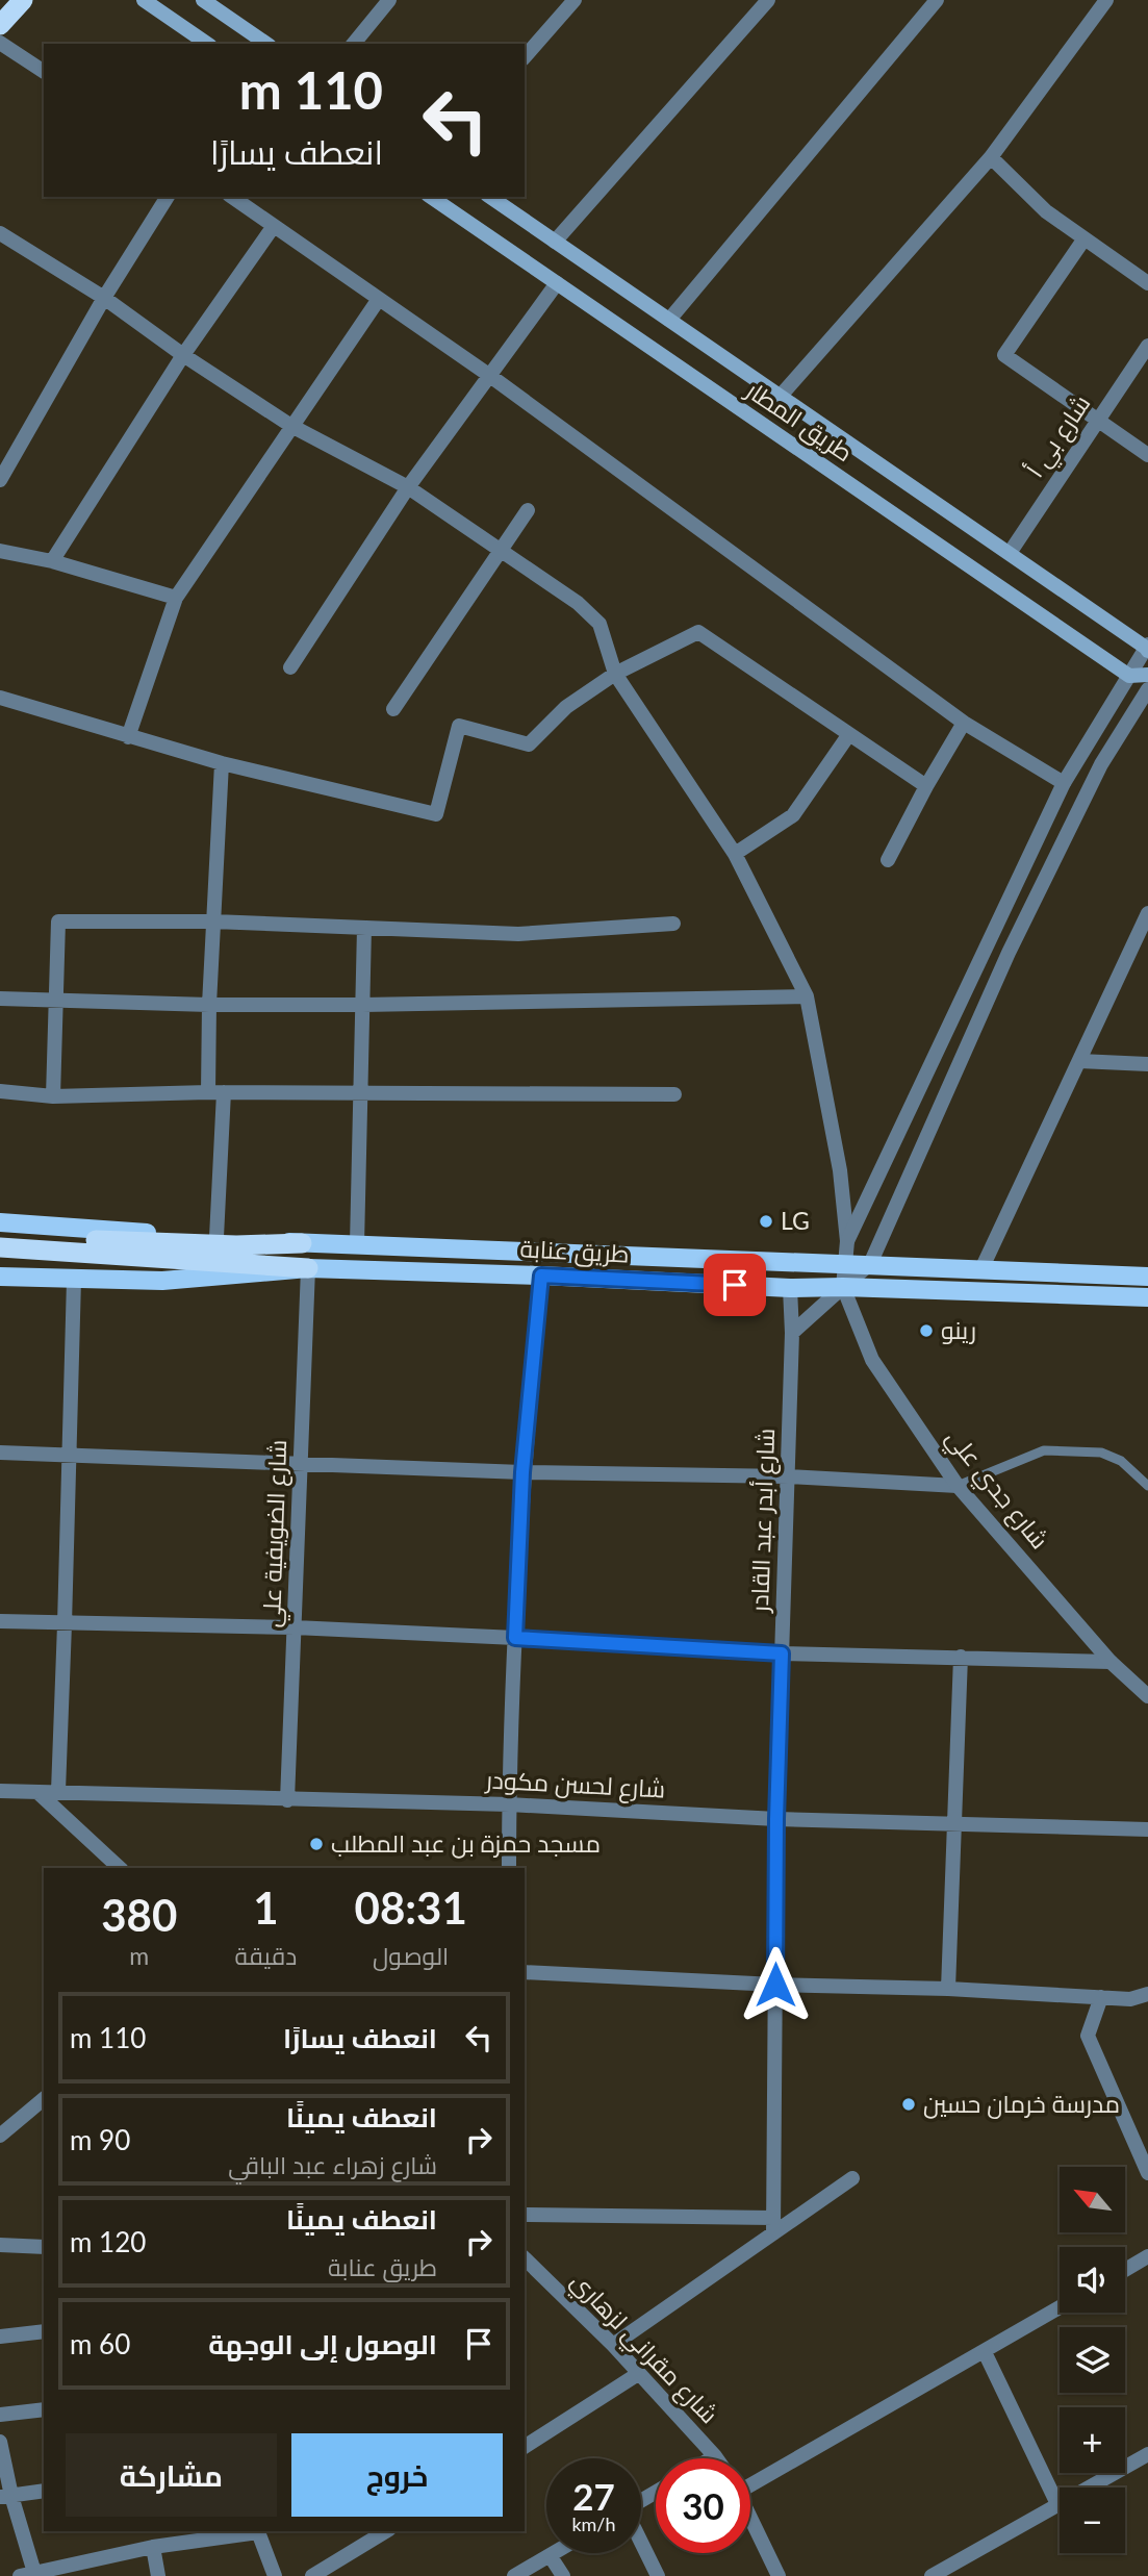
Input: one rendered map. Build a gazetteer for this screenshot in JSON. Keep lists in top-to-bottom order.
{
  "streets": {
    "highway": ["طريق عنابة"],
    "main road": ["طريق المطار"],
    "street": [
      "شارع بي أ",
      "شارع جدي علي",
      "شارع أبدر عبد القادر",
      "شارع الضويفية علي",
      "شارع لحسن مكودر",
      "شارع مقراني لزهاري"
    ]
  },
  "crossings": [
    ["طريق المطار", "شارع بي أ"],
    ["طريق عنابة", "شارع جدي علي"],
    ["طريق عنابة", "شارع أبدر عبد القادر"],
    ["طريق عنابة", "شارع الضويفية علي"],
    ["شارع أبدر عبد القادر", "شارع لحسن مكودر"],
    ["شارع الضويفية علي", "شارع لحسن مكودر"]
  ],
  "places": [
    "LG",
    "رينو",
    "مسجد حمزة بن عبد المطلب",
    "مدرسة خرمان حسين"
  ],
  "north": "top left",
  "page": {
    "turn": ["110 m", "انعطف يسارًا"],
    "eta": [
      "08:31",
      "الوصول",
      "1",
      "دقيقة",
      "380",
      "m"
    ],
    "list": [
      {
        "name": "انعطف يسارًا",
        "value": "110 m"
      },
      {
        "name": "انعطف يمينًا",
        "note": "شارع زهراء عبد الباقي",
        "value": "90 m"
      },
      {
        "name": "انعطف يمينًا",
        "note": "طريق عنابة",
        "value": "120 m"
      },
      {
        "name": "الوصول إلى الوجهة",
        "value": "60 m"
      }
    ],
    "map_buttons": ["+", "−"],
    "buttons": ["خروج", "مشاركة"],
    "speed": "27 km/h",
    "limit": "30"
  }
}
